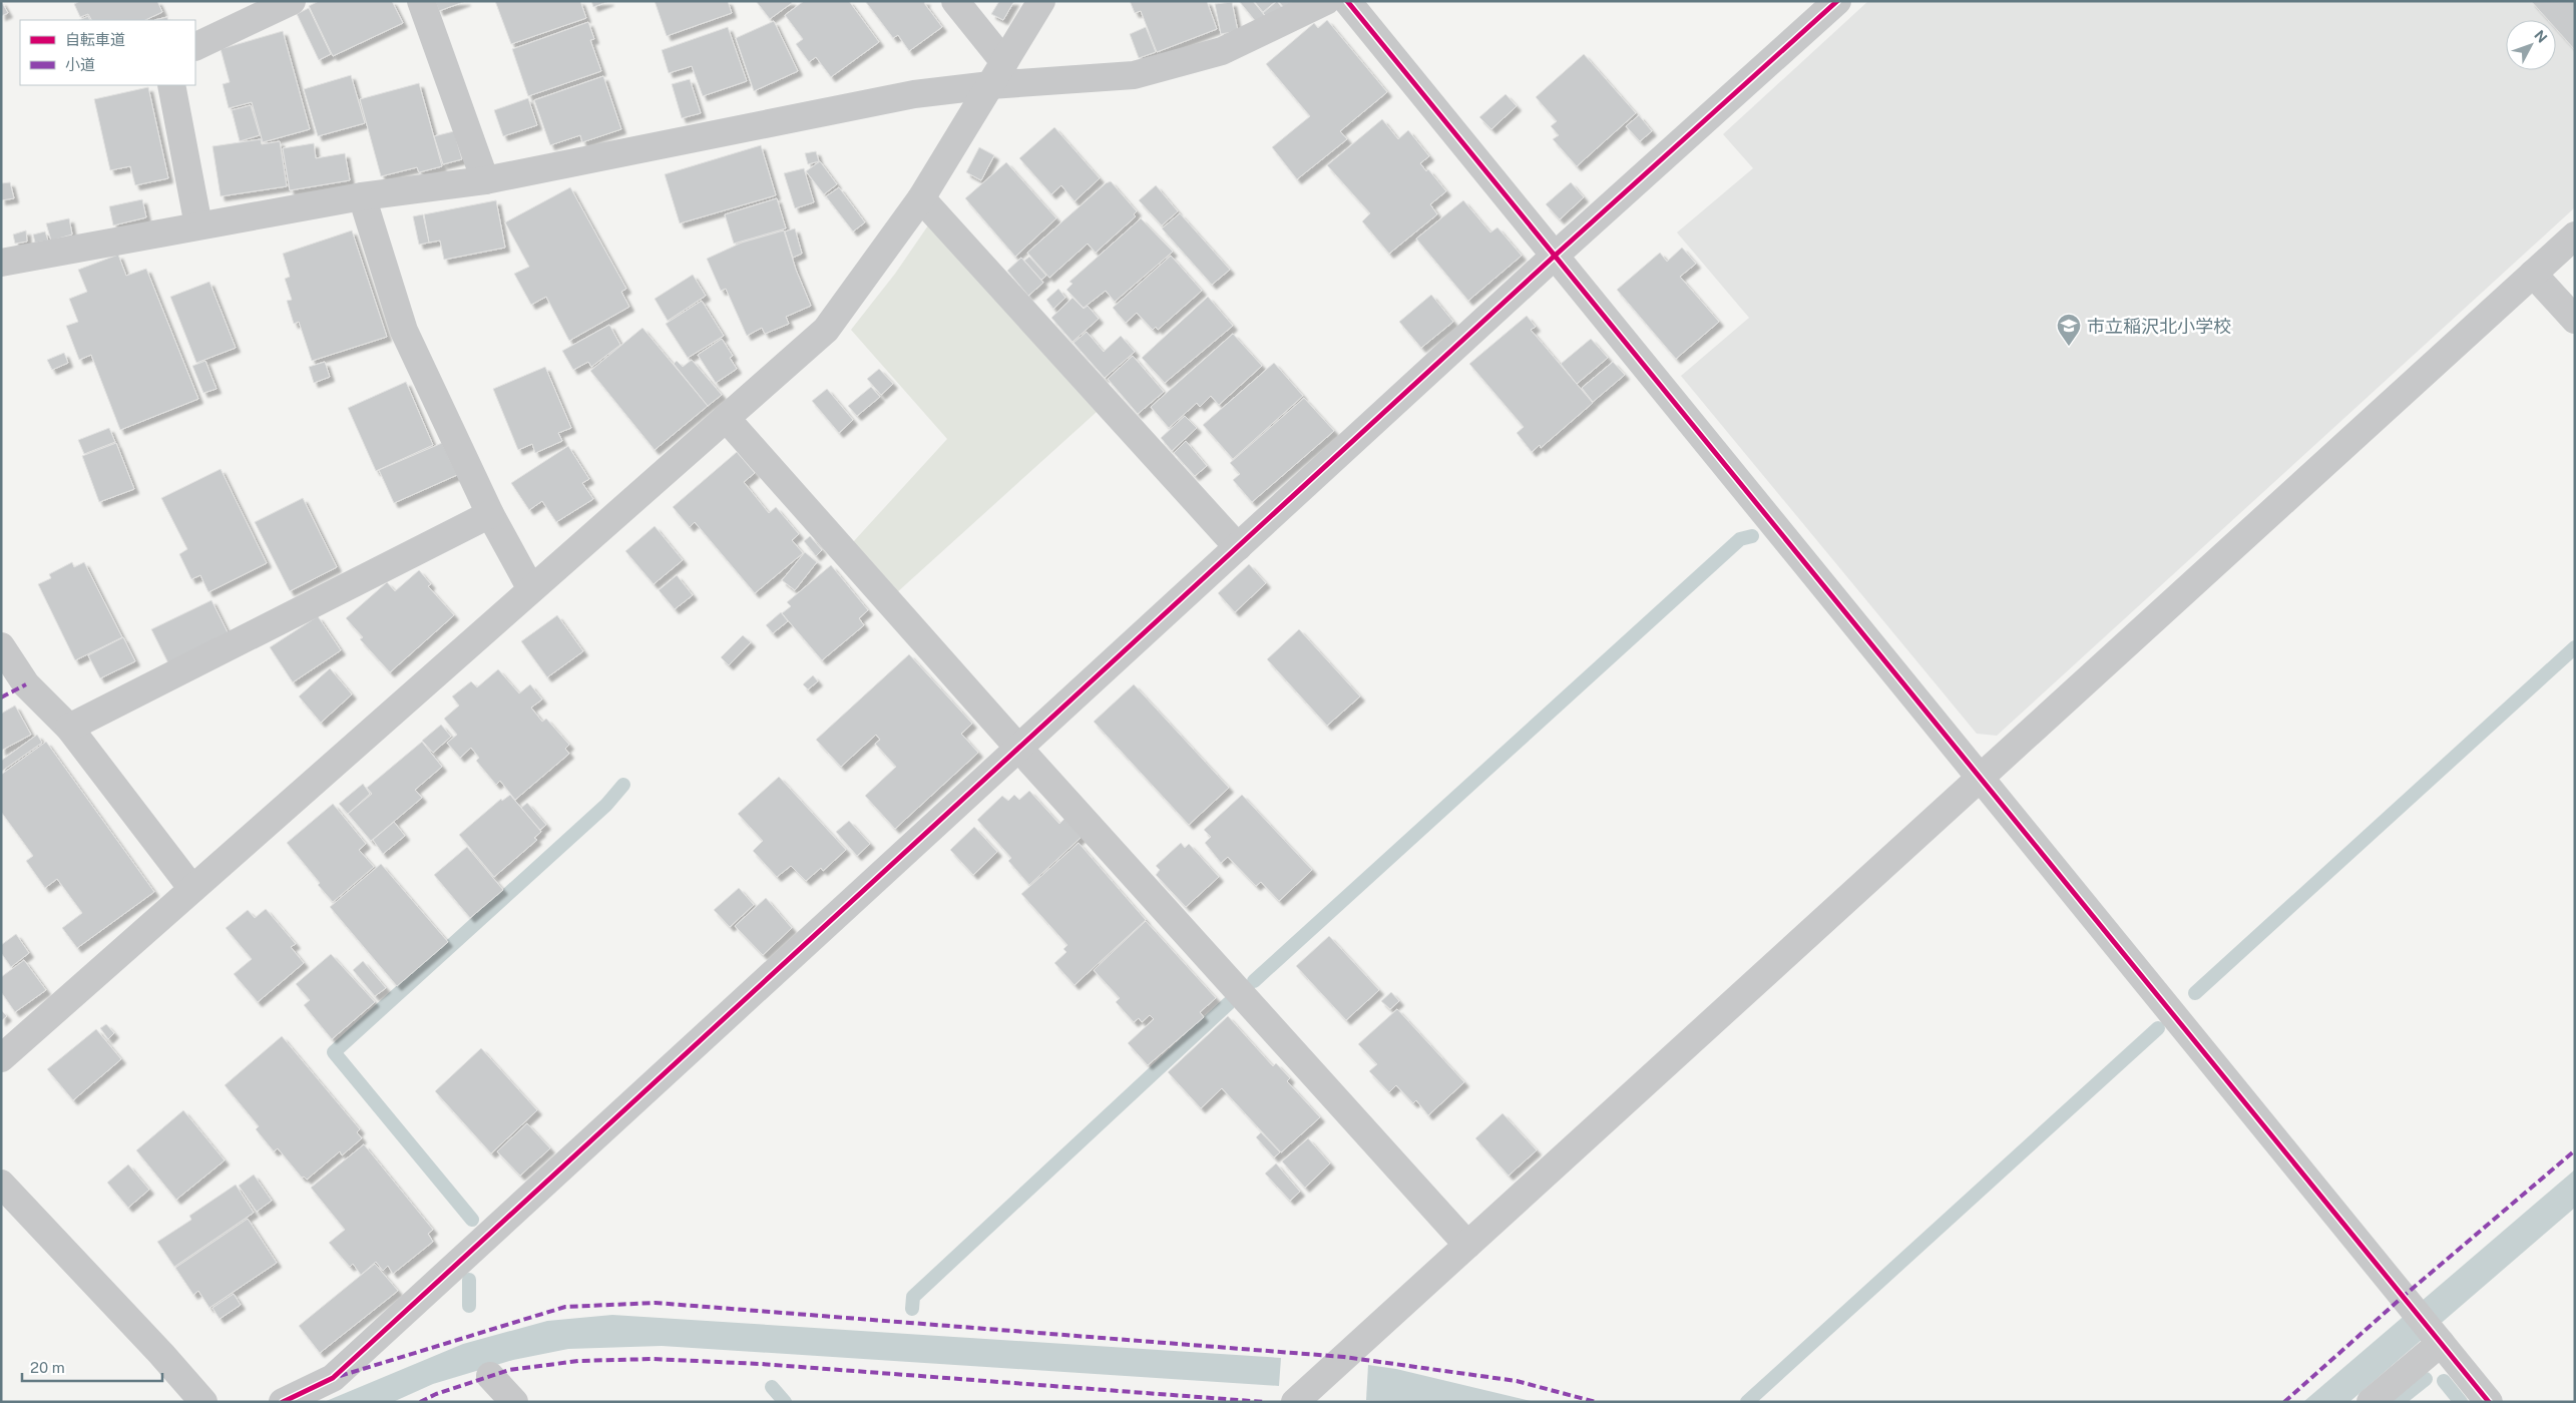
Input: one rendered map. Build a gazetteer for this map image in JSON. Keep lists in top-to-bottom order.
{
  "places": {
    "school or university": ["市立稲沢北小学校"]
  },
  "legend": ["自転車道", "小道"],
  "scale_bar": "20 m",
  "north": "top right"
}
